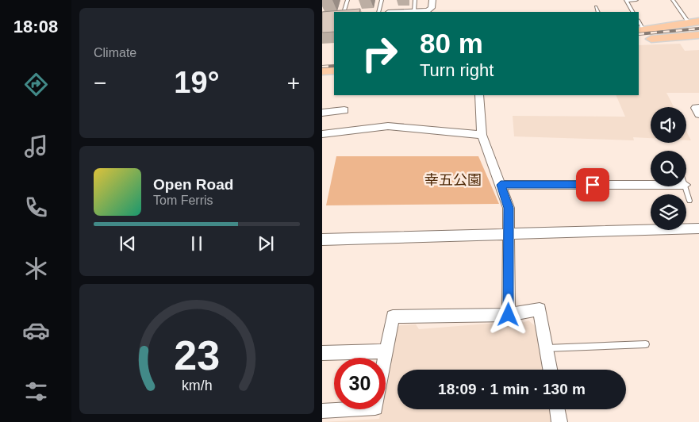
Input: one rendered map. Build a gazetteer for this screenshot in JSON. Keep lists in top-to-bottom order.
{
  "parks": ["幸五公園"],
  "page": {
    "tabs": "18:08",
    "tile": "Climate",
    "turn": ["80 m", "Turn right"],
    "heat": ["−", "19°", "+"],
    "song": ["Open Road", "Tom Ferris"],
    "limit": "30",
    "trip": "18:09 · 1 min · 130 m",
    "gauge": ["23", "km/h"]
  }
}
